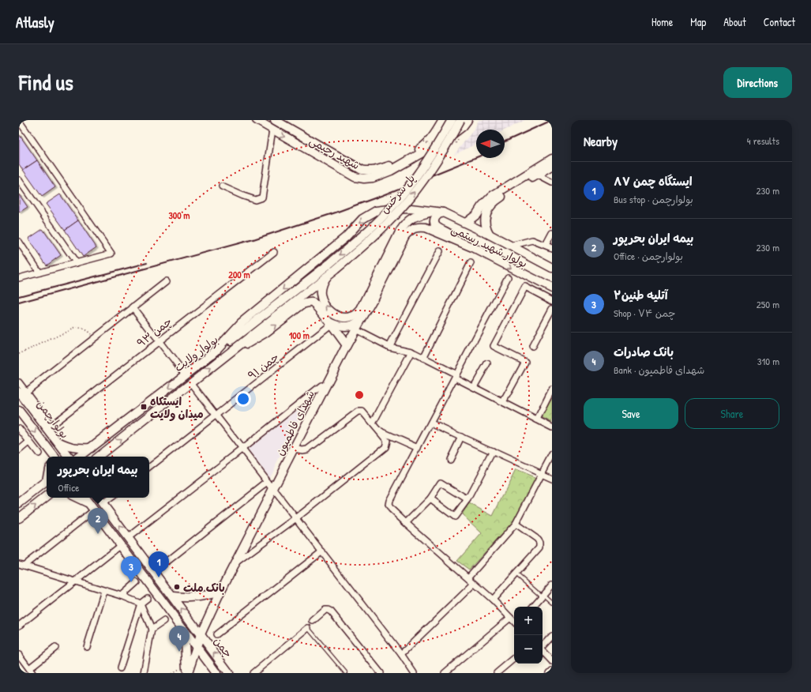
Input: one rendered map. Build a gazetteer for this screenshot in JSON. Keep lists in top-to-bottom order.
{
  "streets": {
    "main road": [
      "شهید رحیمی",
      "پل سرخس",
      "بولوار شهید رستمی",
      "بولوار ولایت",
      "بولوارچمن",
      "شهدای فاطمیون",
      "چمن"
    ],
    "street": ["چمن ۹۳", "چمن ۹۱"]
  },
  "crossings": [
    ["پل سرخس", "بولوار ولایت"],
    ["بولوار شهید رستمی", "بولوار ولایت"],
    ["بولوار شهید رستمی", "شهدای فاطمیون"],
    ["چمن ۹۳", "بولوارچمن"],
    ["شهدای فاطمیون", "چمن"]
  ],
  "places": {
    "transit": ["ایستکاه میدان ولایت"],
    "other": ["بانک ملت"]
  },
  "north": "left",
  "page": {
    "header": "Atlasly",
    "nav": [
      "Home",
      "Map",
      "About",
      "Contact"
    ],
    "title": "Find us",
    "buttons": [
      "Directions",
      ["Save", "Share"]
    ],
    "heading": ["Nearby", "4 results"],
    "list": [
      {
        "mark": "1",
        "name": "ایستگاه چمن ۸۷",
        "note": "Bus stop · بولوارچمن",
        "value": "230 m"
      },
      {
        "mark": "2",
        "name": "بيمه ايران بحرپور",
        "note": "Office · بولوارچمن",
        "value": "230 m"
      },
      {
        "mark": "3",
        "name": "آتلیه طنین۲",
        "note": "Shop · چمن ۷۴",
        "value": "250 m"
      },
      {
        "mark": "4",
        "name": "بانک صادرات",
        "note": "Bank · شهدای فاطمیون",
        "value": "310 m"
      }
    ],
    "popup": ["بيمه ايران بحرپور", "Office"],
    "pins": [
      "2",
      "1",
      "3",
      "4"
    ],
    "map_buttons": ["+", "−"]
  },
  "rings": ["300 m", "200 m", "100 m"]
}
